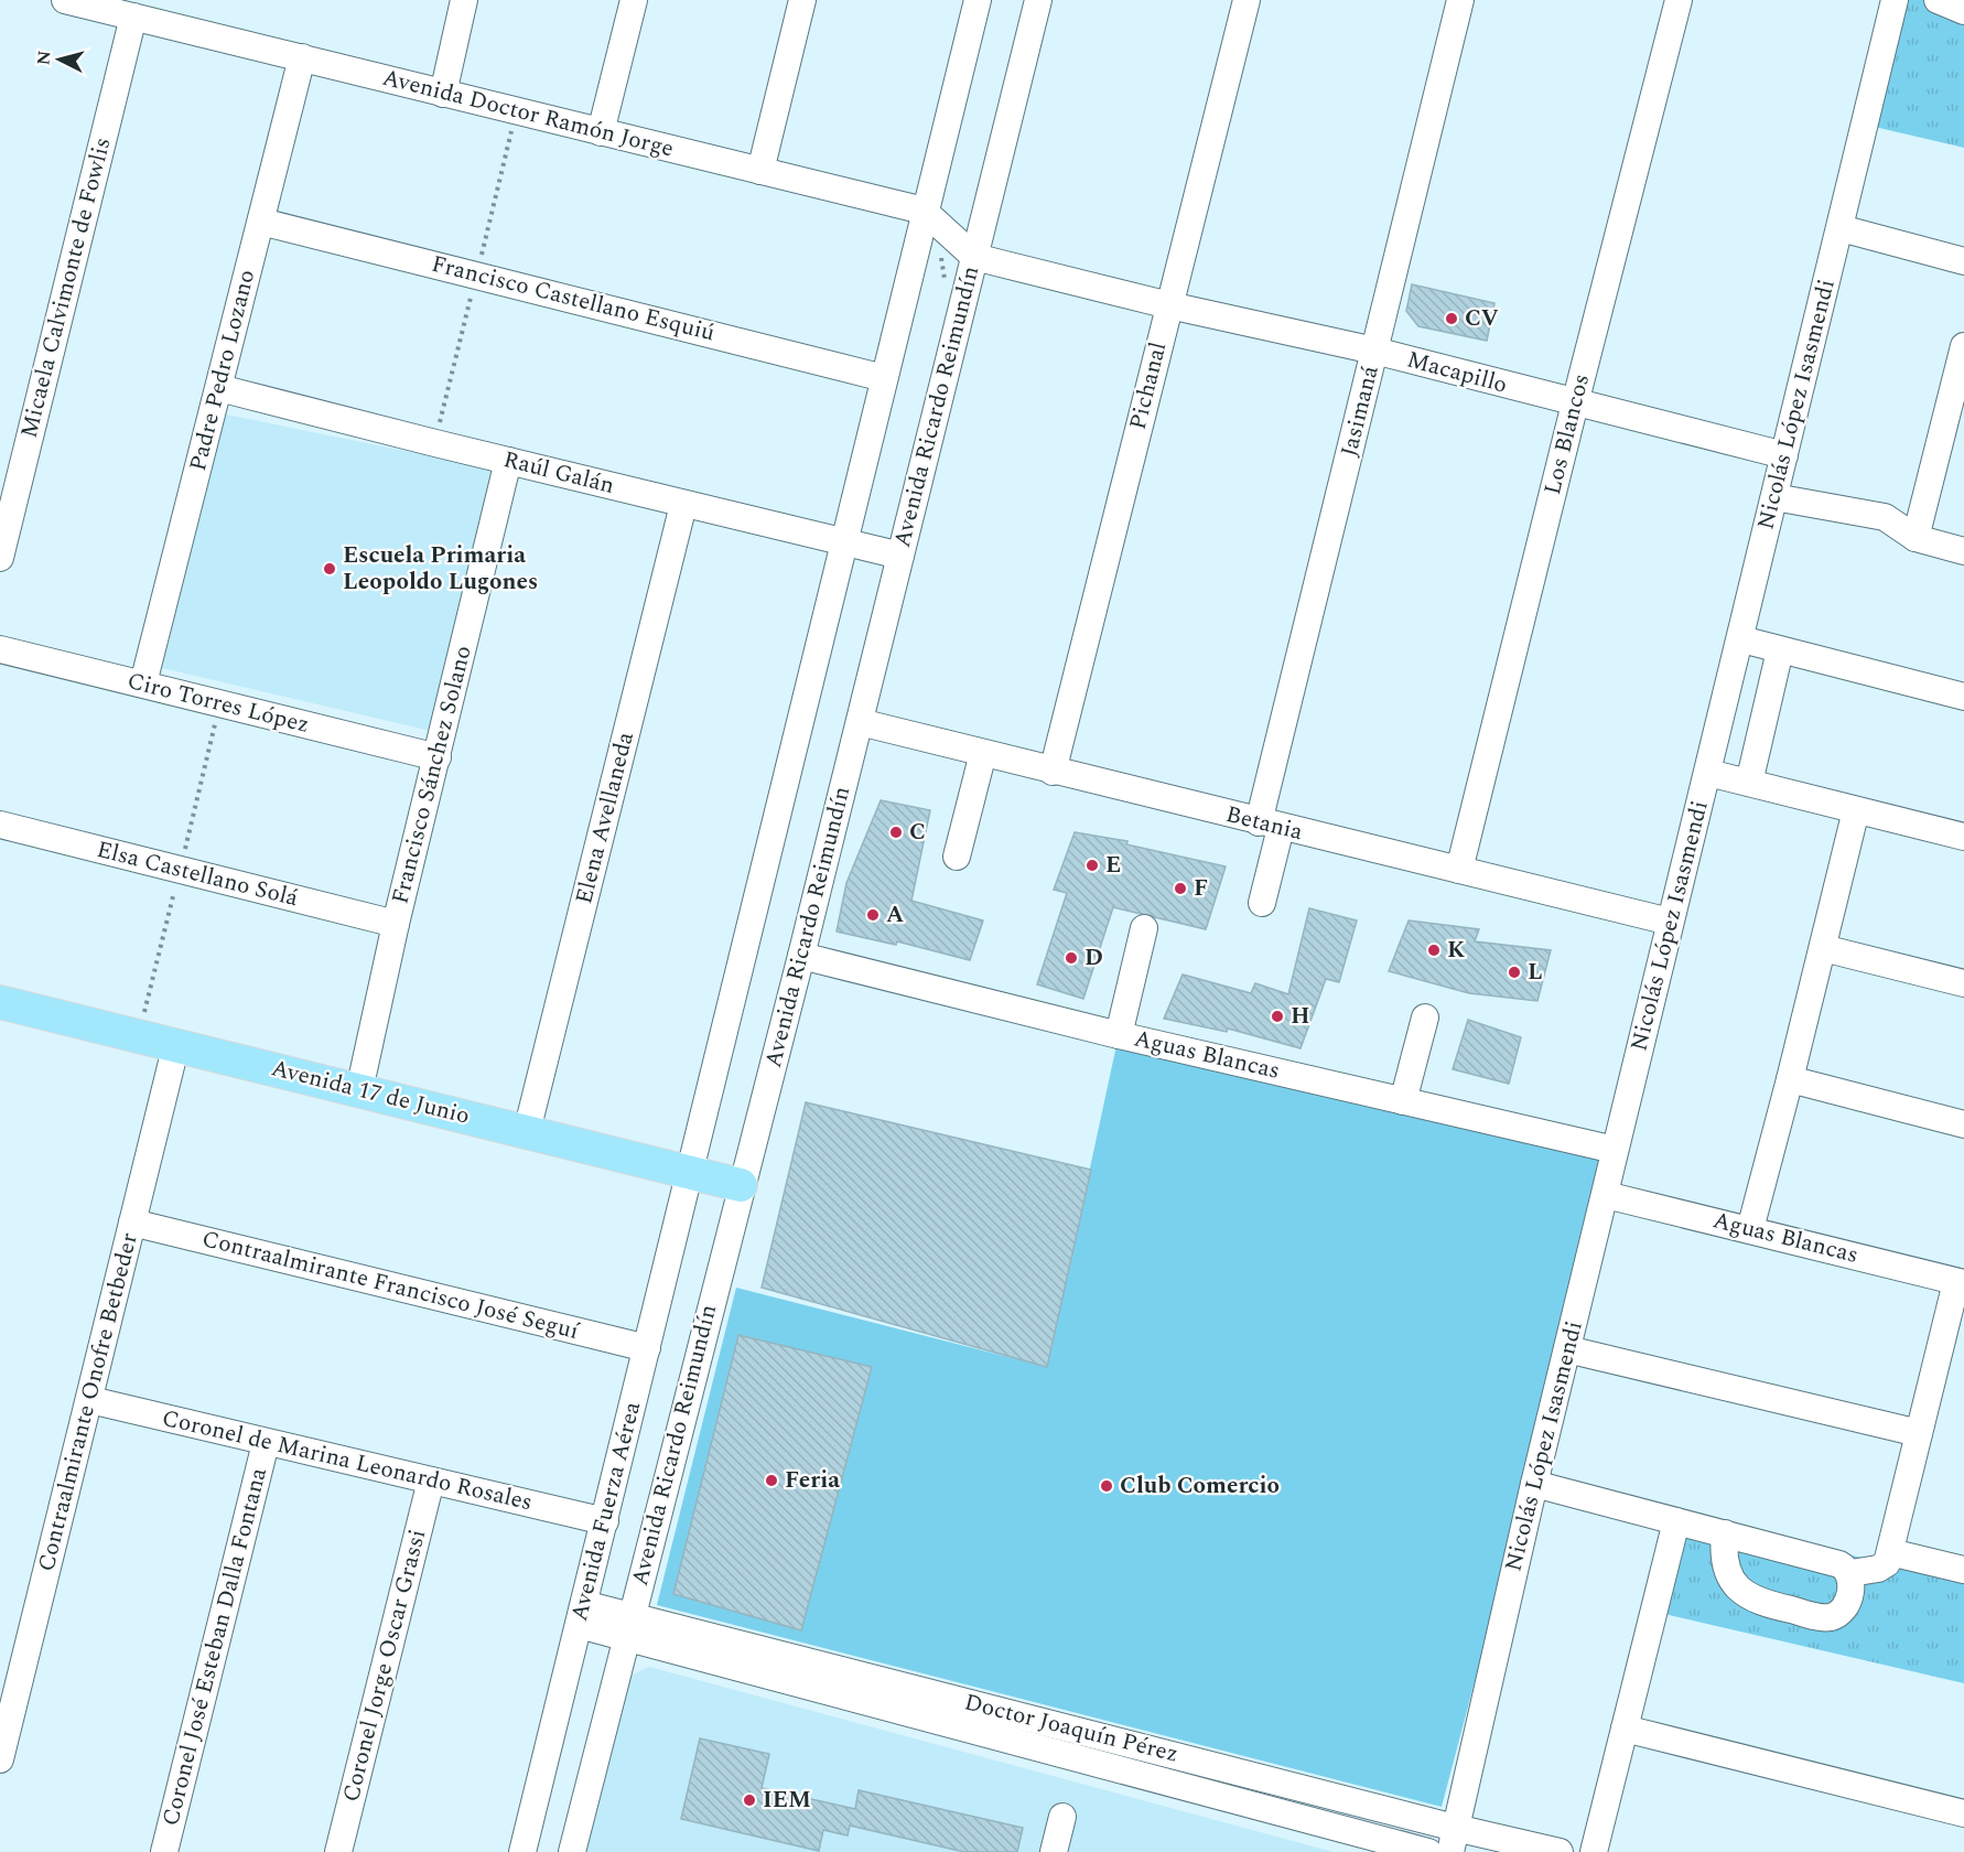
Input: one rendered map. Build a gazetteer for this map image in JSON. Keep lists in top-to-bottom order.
{
  "streets": {
    "main road": ["Avenida 17 de Junio"],
    "street": [
      "Avenida Doctor Ramón Jorge",
      "Micaela Calvimonte de Fowlis",
      "Francisco Castellano Esquiú",
      "Padre Pedro Lozano",
      "Macapillo",
      "Pichanal",
      "Nicolás López Isasmendi",
      "Avenida Ricardo Reimundín",
      "Jasimaná",
      "Los Blancos",
      "Raúl Galán",
      "Ciro Torres López",
      "Francisco Sánchez Solano",
      "Elena Avellaneda",
      "Betania",
      "Elsa Castellano Solá",
      "Aguas Blancas",
      "Contraalmirante Francisco José Seguí",
      "Contraalmirante Onofre Betbeder",
      "Coronel de Marina Leonardo Rosales",
      "Avenida Fuerza Aérea",
      "Coronel José Esteban Dalla Fontana",
      "Coronel Jorge Oscar Grassi",
      "Doctor Joaquín Pérez"
    ]
  },
  "crossings": [
    ["Avenida Doctor Ramón Jorge", "Micaela Calvimonte de Fowlis"],
    ["Avenida Doctor Ramón Jorge", "Padre Pedro Lozano"],
    ["Avenida Doctor Ramón Jorge", "Macapillo"],
    ["Avenida Doctor Ramón Jorge", "Avenida Ricardo Reimundín"],
    ["Francisco Castellano Esquiú", "Padre Pedro Lozano"],
    ["Padre Pedro Lozano", "Raúl Galán"],
    ["Padre Pedro Lozano", "Ciro Torres López"],
    ["Macapillo", "Pichanal"],
    ["Macapillo", "Nicolás López Isasmendi"],
    ["Macapillo", "Avenida Ricardo Reimundín"],
    ["Macapillo", "Jasimaná"],
    ["Macapillo", "Los Blancos"],
    ["Pichanal", "Betania"],
    ["Nicolás López Isasmendi", "Betania"],
    ["Nicolás López Isasmendi", "Aguas Blancas"],
    ["Nicolás López Isasmendi", "Doctor Joaquín Pérez"],
    ["Avenida Ricardo Reimundín", "Raúl Galán"],
    ["Avenida Ricardo Reimundín", "Betania"],
    ["Avenida Ricardo Reimundín", "Aguas Blancas"],
    ["Avenida Ricardo Reimundín", "Avenida 17 de Junio"],
    ["Avenida Ricardo Reimundín", "Doctor Joaquín Pérez"],
    ["Jasimaná", "Betania"],
    ["Los Blancos", "Betania"],
    ["Raúl Galán", "Francisco Sánchez Solano"],
    ["Raúl Galán", "Elena Avellaneda"],
    ["Ciro Torres López", "Francisco Sánchez Solano"],
    ["Francisco Sánchez Solano", "Elsa Castellano Solá"],
    ["Francisco Sánchez Solano", "Avenida 17 de Junio"],
    ["Elena Avellaneda", "Avenida 17 de Junio"],
    ["Avenida 17 de Junio", "Contraalmirante Onofre Betbeder"],
    ["Avenida 17 de Junio", "Avenida Fuerza Aérea"],
    ["Contraalmirante Francisco José Seguí", "Contraalmirante Onofre Betbeder"],
    ["Contraalmirante Francisco José Seguí", "Avenida Fuerza Aérea"],
    ["Contraalmirante Onofre Betbeder", "Coronel de Marina Leonardo Rosales"],
    ["Coronel de Marina Leonardo Rosales", "Avenida Fuerza Aérea"],
    ["Coronel de Marina Leonardo Rosales", "Coronel José Esteban Dalla Fontana"],
    ["Coronel de Marina Leonardo Rosales", "Coronel Jorge Oscar Grassi"],
    ["Avenida Fuerza Aérea", "Doctor Joaquín Pérez"]
  ],
  "places": [
    "CV",
    "Escuela Primaria Leopoldo Lugones",
    "C",
    "E",
    "F",
    "A",
    "K",
    "D",
    "L",
    "H",
    "Feria",
    "Club Comercio",
    "IEM"
  ],
  "north": "left"
}
